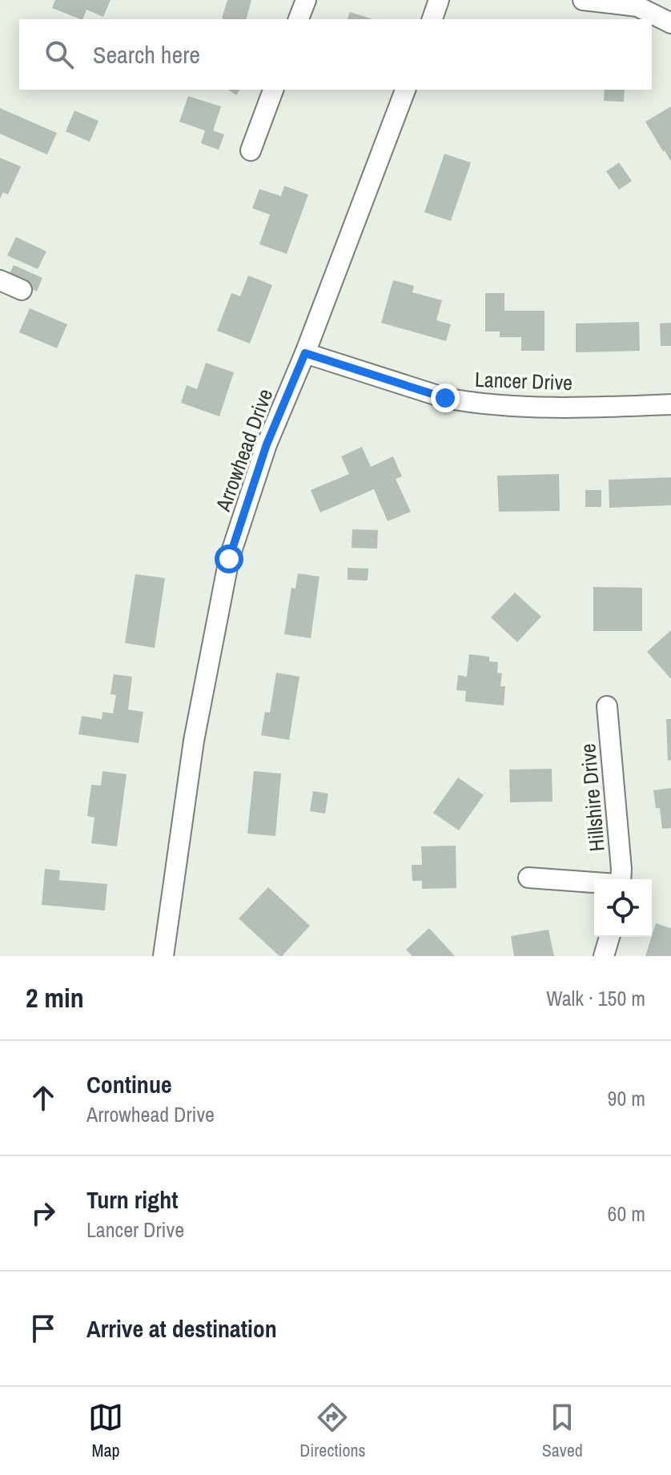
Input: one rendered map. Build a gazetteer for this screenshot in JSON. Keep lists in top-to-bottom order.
{
  "streets": {
    "street": ["Lancer Drive", "Arrowhead Drive", "Hillshire Drive"]
  },
  "crossings": [
    ["Lancer Drive", "Arrowhead Drive"]
  ],
  "page": {
    "search": "Search here",
    "heading": ["2 min", "Walk · 150 m"],
    "list": [
      ["Continue", "Arrowhead Drive", "90 m"],
      ["Turn right", "Lancer Drive", "60 m"],
      "Arrive at destination"
    ],
    "nav": ["Map", "Directions", "Saved"]
  }
}
